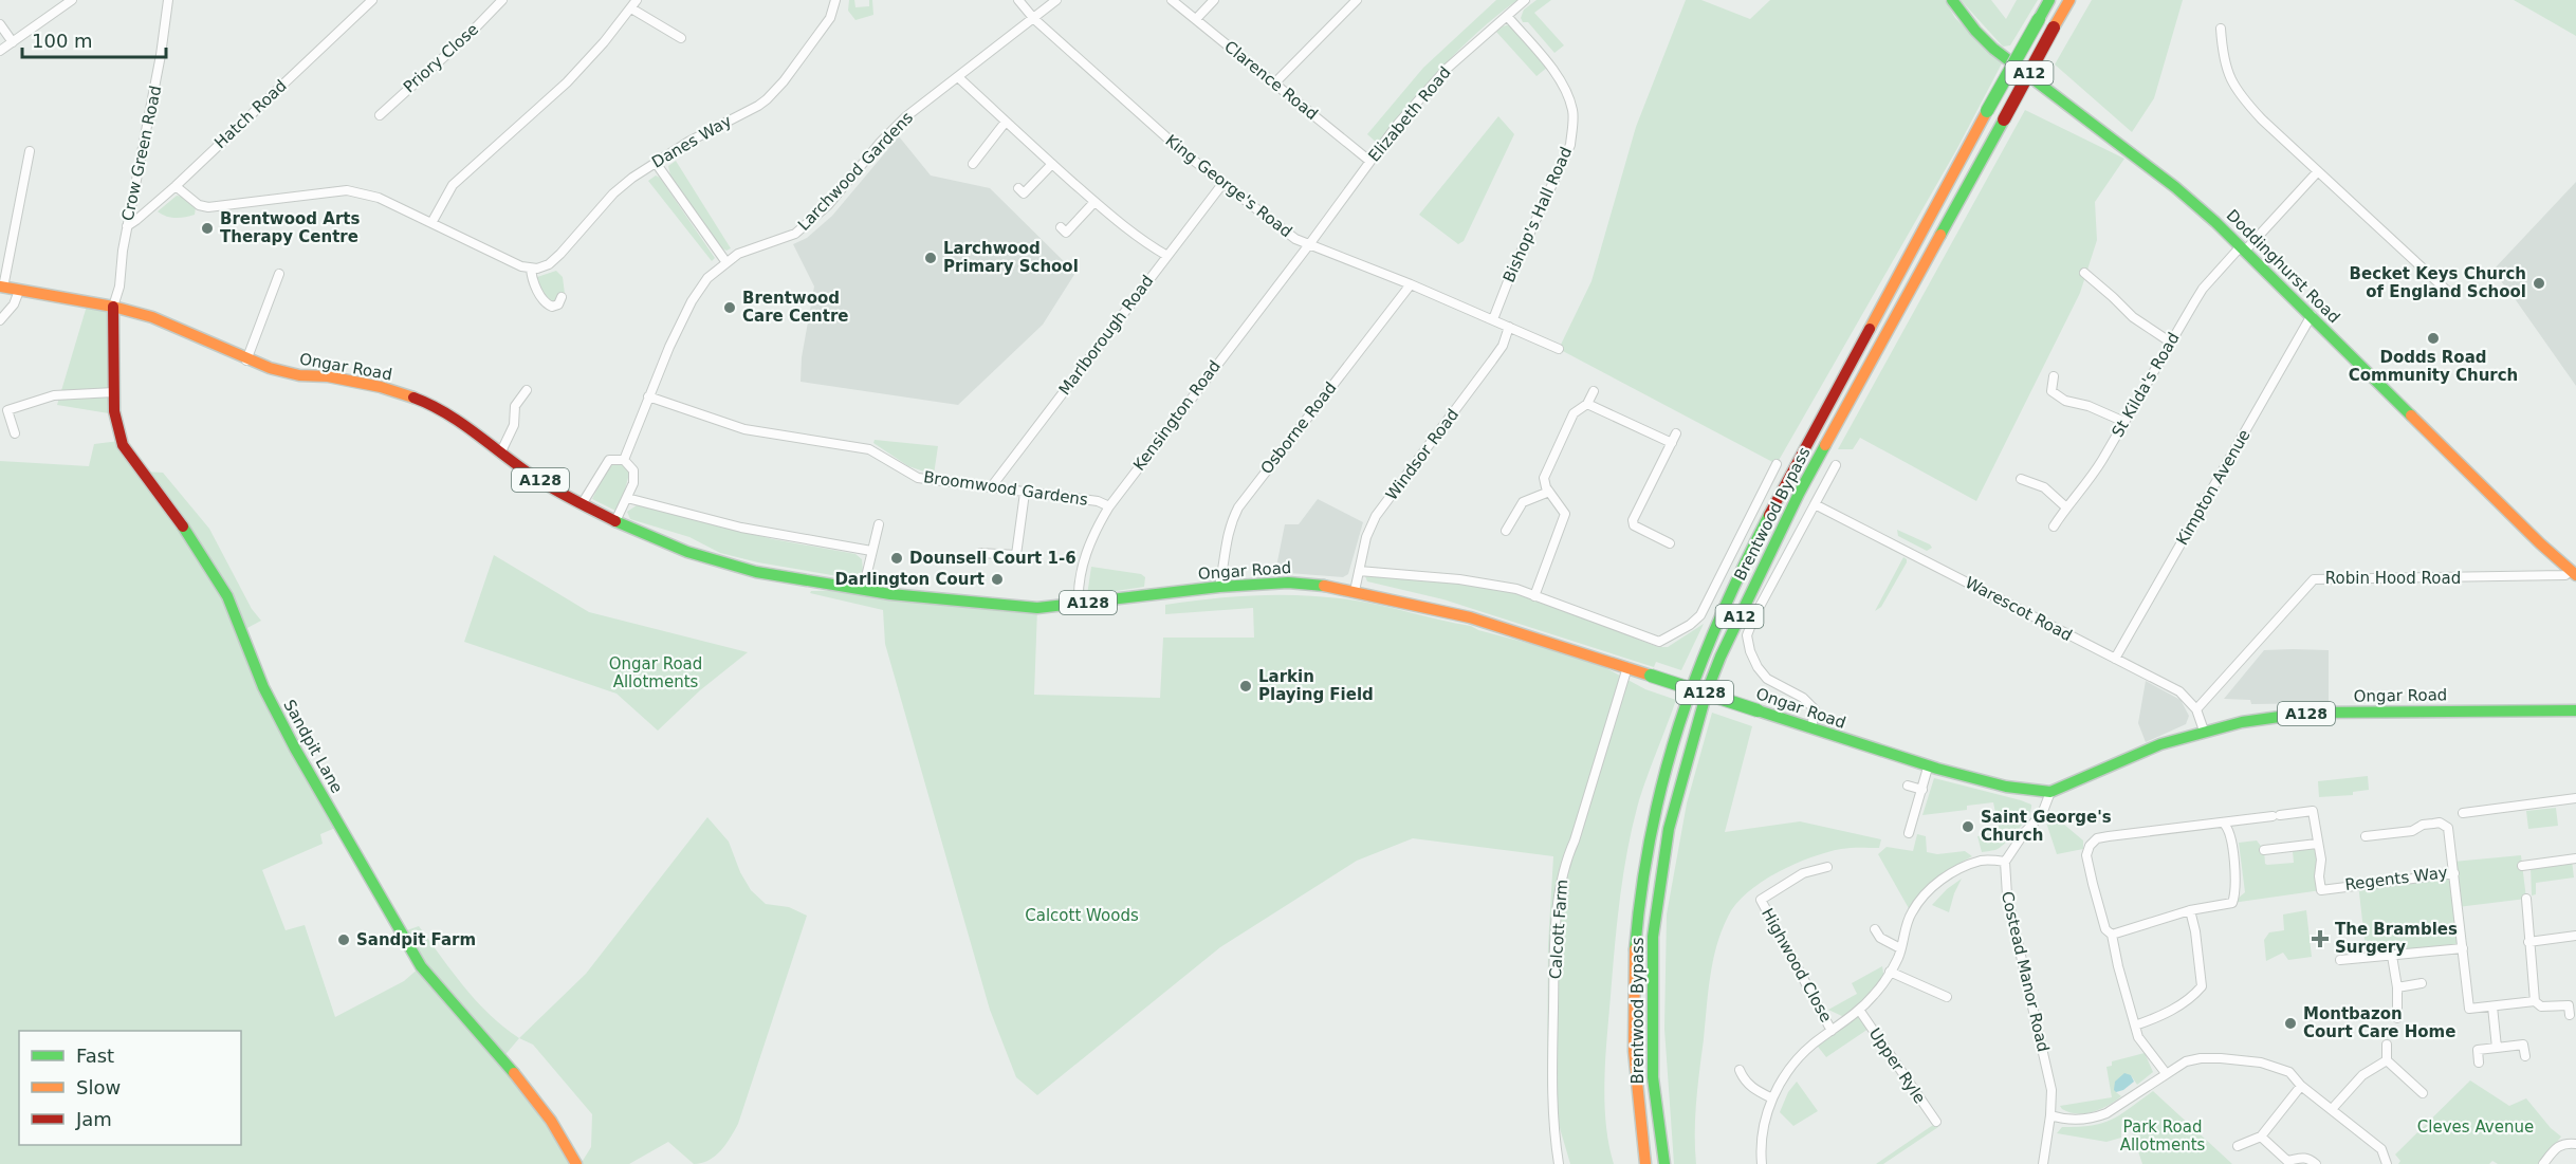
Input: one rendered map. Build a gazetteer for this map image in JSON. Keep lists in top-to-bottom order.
{
  "streets": {
    "main road": [
      "A12",
      "Doddinghurst Road",
      "Ongar Road",
      "A128",
      "Brentwood Bypass",
      "Sandpit Lane"
    ],
    "street": [
      "Priory Close",
      "Clarence Road",
      "Hatch Road",
      "Elizabeth Road",
      "Danes Way",
      "Crow Green Road",
      "Larchwood Gardens",
      "King George's Road",
      "Bishop's Hall Road",
      "Marlborough Road",
      "St Kilda's Road",
      "Kensington Road",
      "Osborne Road",
      "Windsor Road",
      "Kimpton Avenue",
      "Broomwood Gardens",
      "Robin Hood Road",
      "Warescot Road",
      "Regents Way",
      "Calcott Farm",
      "Highwood Close",
      "Costead Manor Road",
      "Upper Ryle"
    ]
  },
  "crossings": [
    ["Clarence Road", "Elizabeth Road"],
    ["Hatch Road", "Crow Green Road"],
    ["Elizabeth Road", "King George's Road"],
    ["Elizabeth Road", "Bishop's Hall Road"],
    ["Elizabeth Road", "Kensington Road"],
    ["Crow Green Road", "Ongar Road"],
    ["Crow Green Road", "Sandpit Lane"],
    ["Larchwood Gardens", "King George's Road"],
    ["Larchwood Gardens", "Broomwood Gardens"],
    ["King George's Road", "Bishop's Hall Road"],
    ["King George's Road", "Marlborough Road"],
    ["King George's Road", "Kensington Road"],
    ["King George's Road", "Osborne Road"],
    ["King George's Road", "Windsor Road"],
    ["Doddinghurst Road", "St Kilda's Road"],
    ["Doddinghurst Road", "Kimpton Avenue"],
    ["Doddinghurst Road", "Robin Hood Road"],
    ["Marlborough Road", "Broomwood Gardens"],
    ["Ongar Road", "Kensington Road"],
    ["Ongar Road", "Osborne Road"],
    ["Ongar Road", "Windsor Road"],
    ["Ongar Road", "Warescot Road"],
    ["Ongar Road", "Sandpit Lane"],
    ["Ongar Road", "Calcott Farm"],
    ["Kensington Road", "Broomwood Gardens"],
    ["Kimpton Avenue", "Warescot Road"],
    ["Robin Hood Road", "Warescot Road"]
  ],
  "parks": [
    "Ongar Road Allotments",
    "Calcott Woods",
    "Park Road Allotments",
    "Cleves Avenue"
  ],
  "places": {
    "other": [
      "Brentwood Arts Therapy Centre",
      "Larchwood Primary School",
      "Becket Keys Church of England School",
      "Brentwood Care Centre",
      "Dodds Road Community Church",
      "Dounsell Court 1-6",
      "Darlington Court",
      "Larkin Playing Field",
      "Saint George's Church",
      "Sandpit Farm",
      "Montbazon Court Care Home"
    ],
    "health": ["The Brambles Surgery"]
  },
  "legend": ["Fast", "Slow", "Jam"],
  "scale_bar": "100 m"
}
